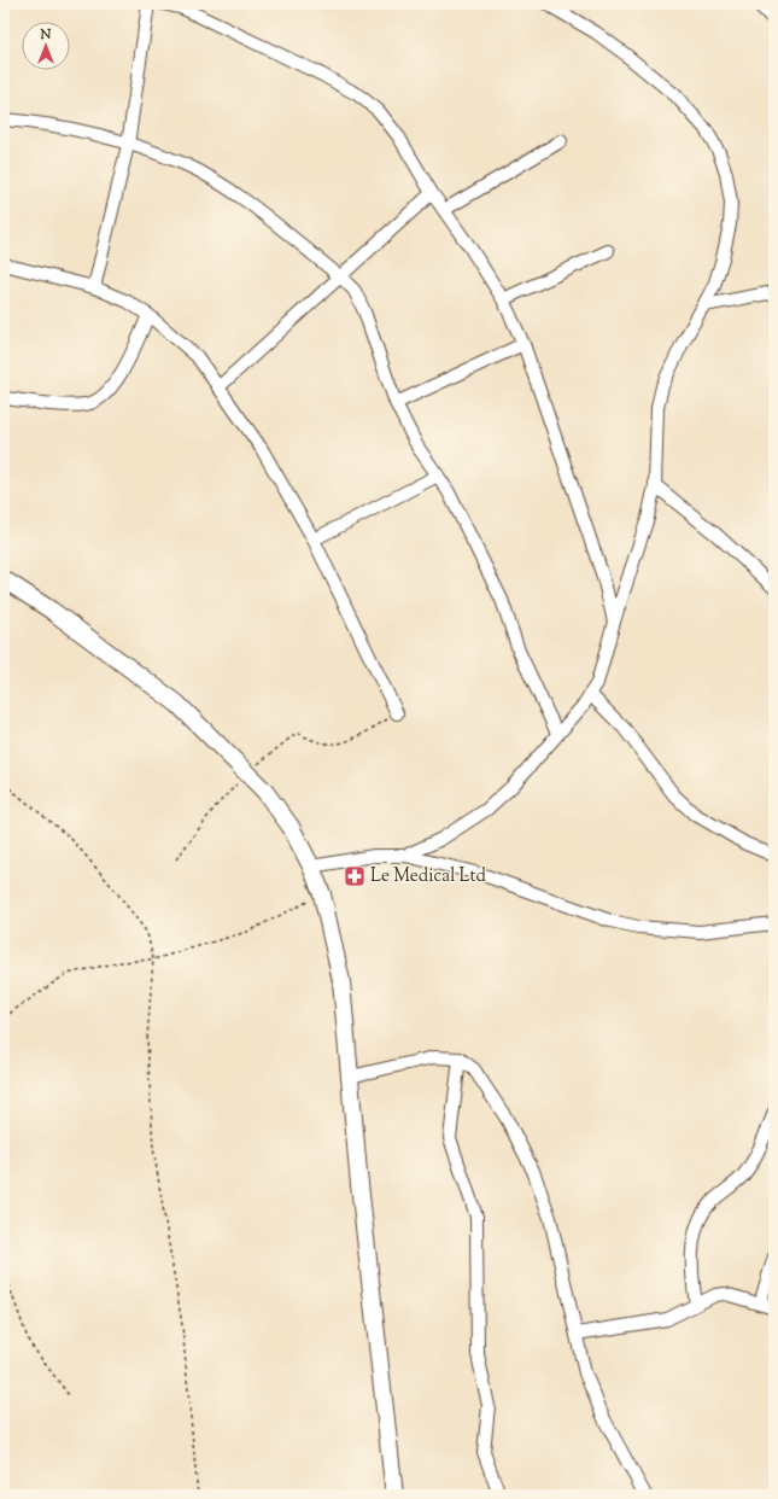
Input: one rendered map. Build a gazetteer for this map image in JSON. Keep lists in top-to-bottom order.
{
  "places": {
    "pharmacy": ["Le Medical Ltd"]
  },
  "north": "top"
}
